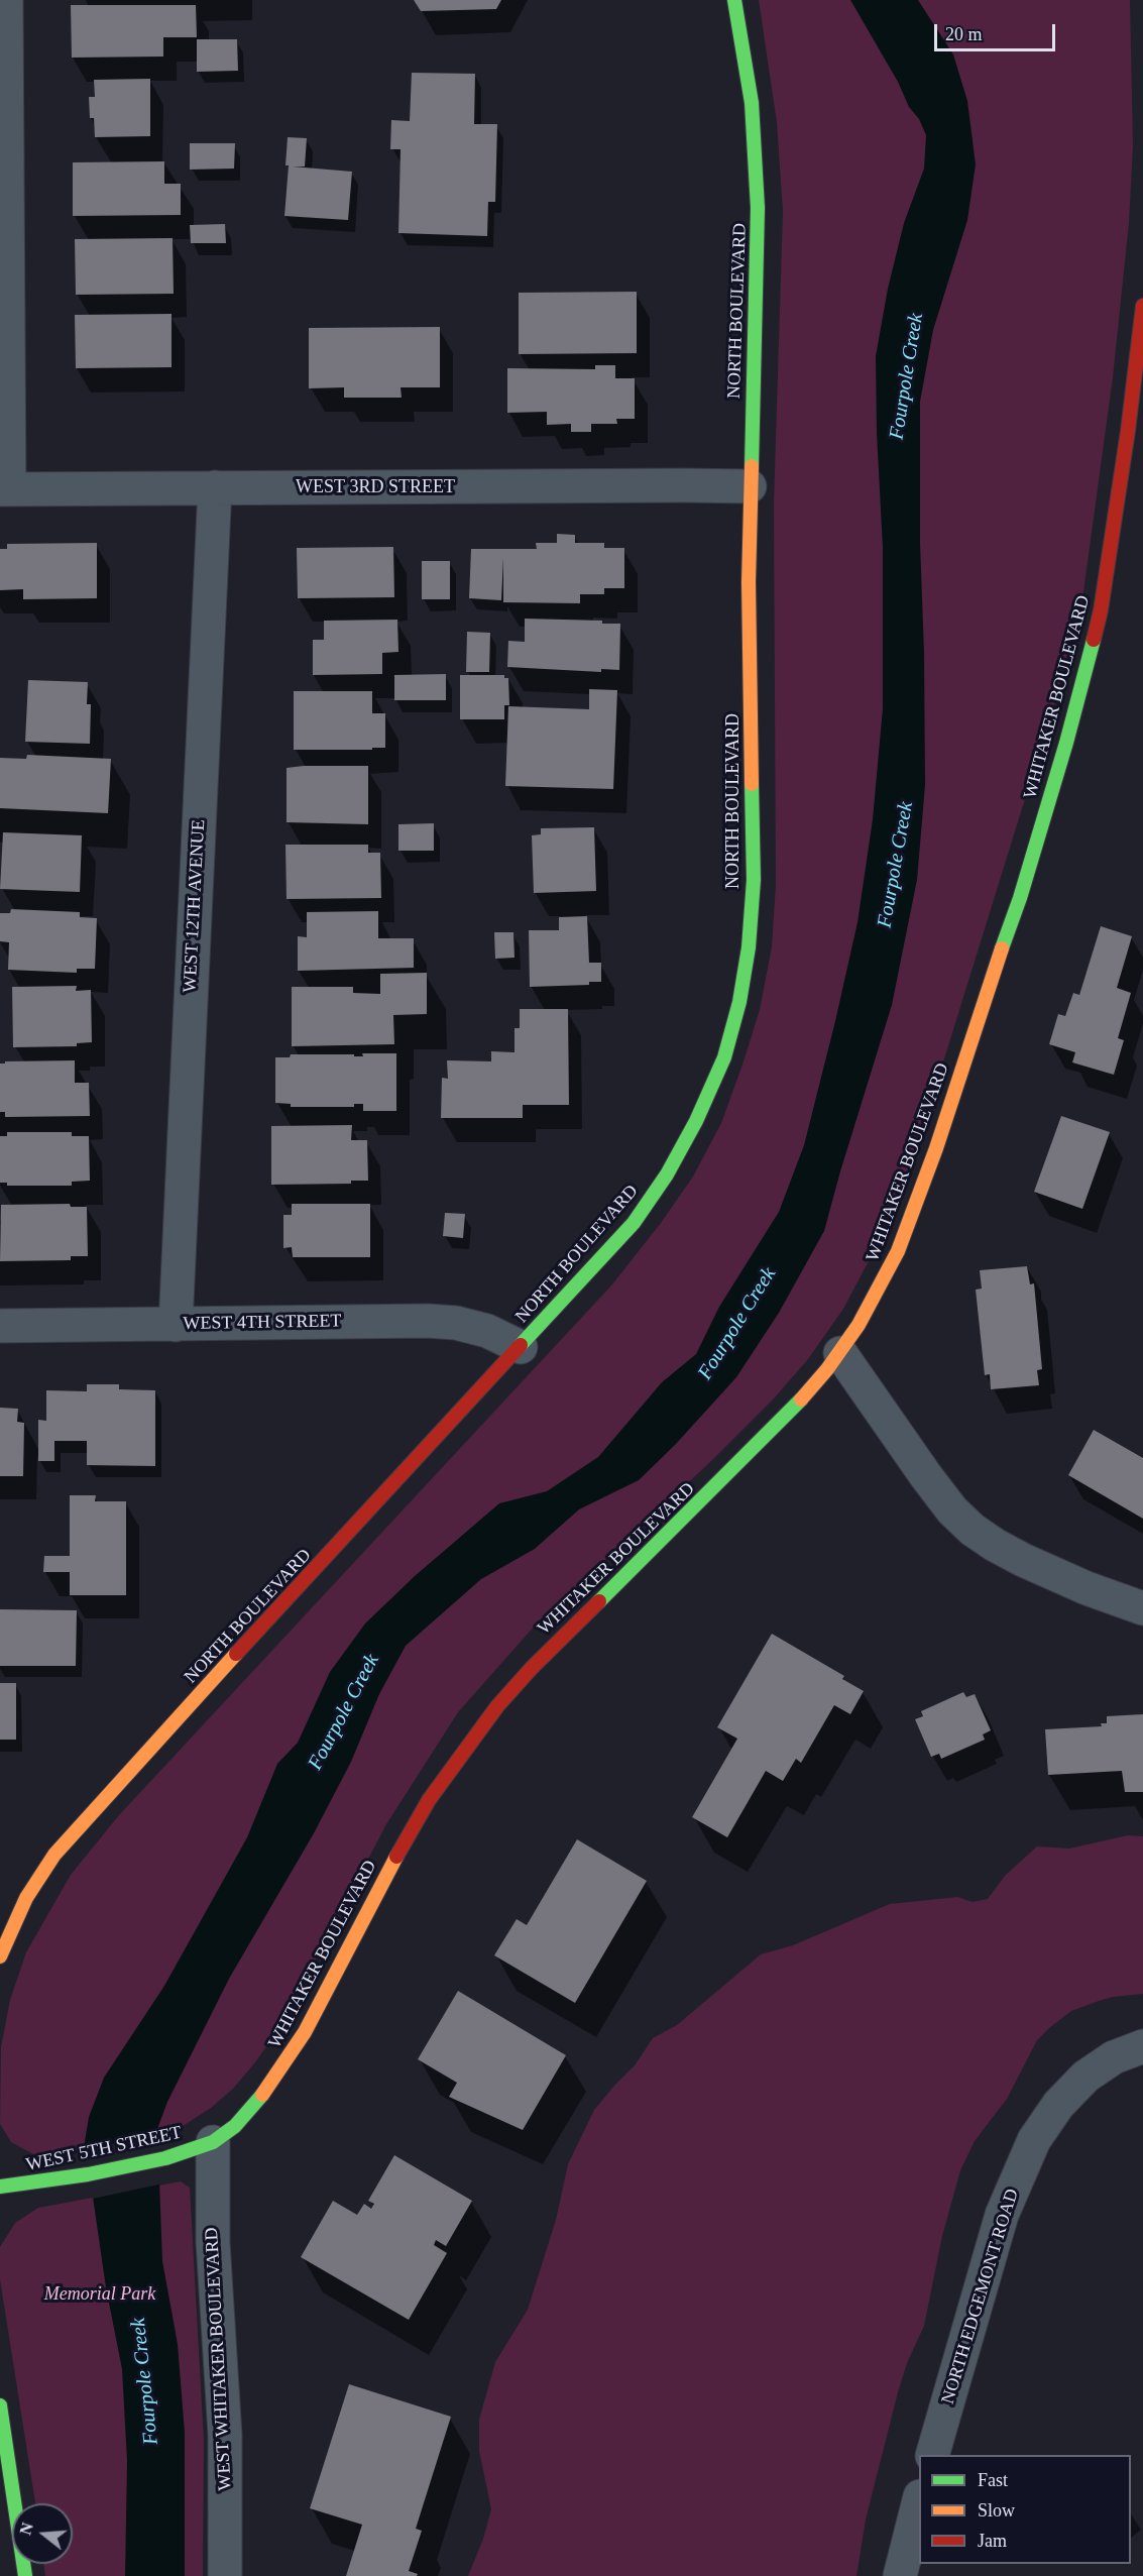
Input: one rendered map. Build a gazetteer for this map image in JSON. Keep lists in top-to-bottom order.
{
  "streets": {
    "street": [
      "NORTH BOULEVARD",
      "WEST 3RD STREET",
      "WHITAKER BOULEVARD",
      "WEST 12TH AVENUE",
      "WEST 4TH STREET",
      "WEST 5TH STREET",
      "NORTH EDGEMONT ROAD",
      "WEST WHITAKER BOULEVARD"
    ]
  },
  "crossings": [
    ["NORTH BOULEVARD", "WEST 3RD STREET"],
    ["NORTH BOULEVARD", "WEST 4TH STREET"],
    ["WEST 3RD STREET", "WEST 12TH AVENUE"],
    ["WHITAKER BOULEVARD", "WEST 5TH STREET"],
    ["WHITAKER BOULEVARD", "WEST WHITAKER BOULEVARD"],
    ["WEST 12TH AVENUE", "WEST 4TH STREET"],
    ["WEST 5TH STREET", "WEST WHITAKER BOULEVARD"]
  ],
  "water": ["Fourpole Creek"],
  "parks": ["Memorial Park"],
  "legend": ["Fast", "Slow", "Jam"],
  "scale_bar": "20 m",
  "north": "left"
}
